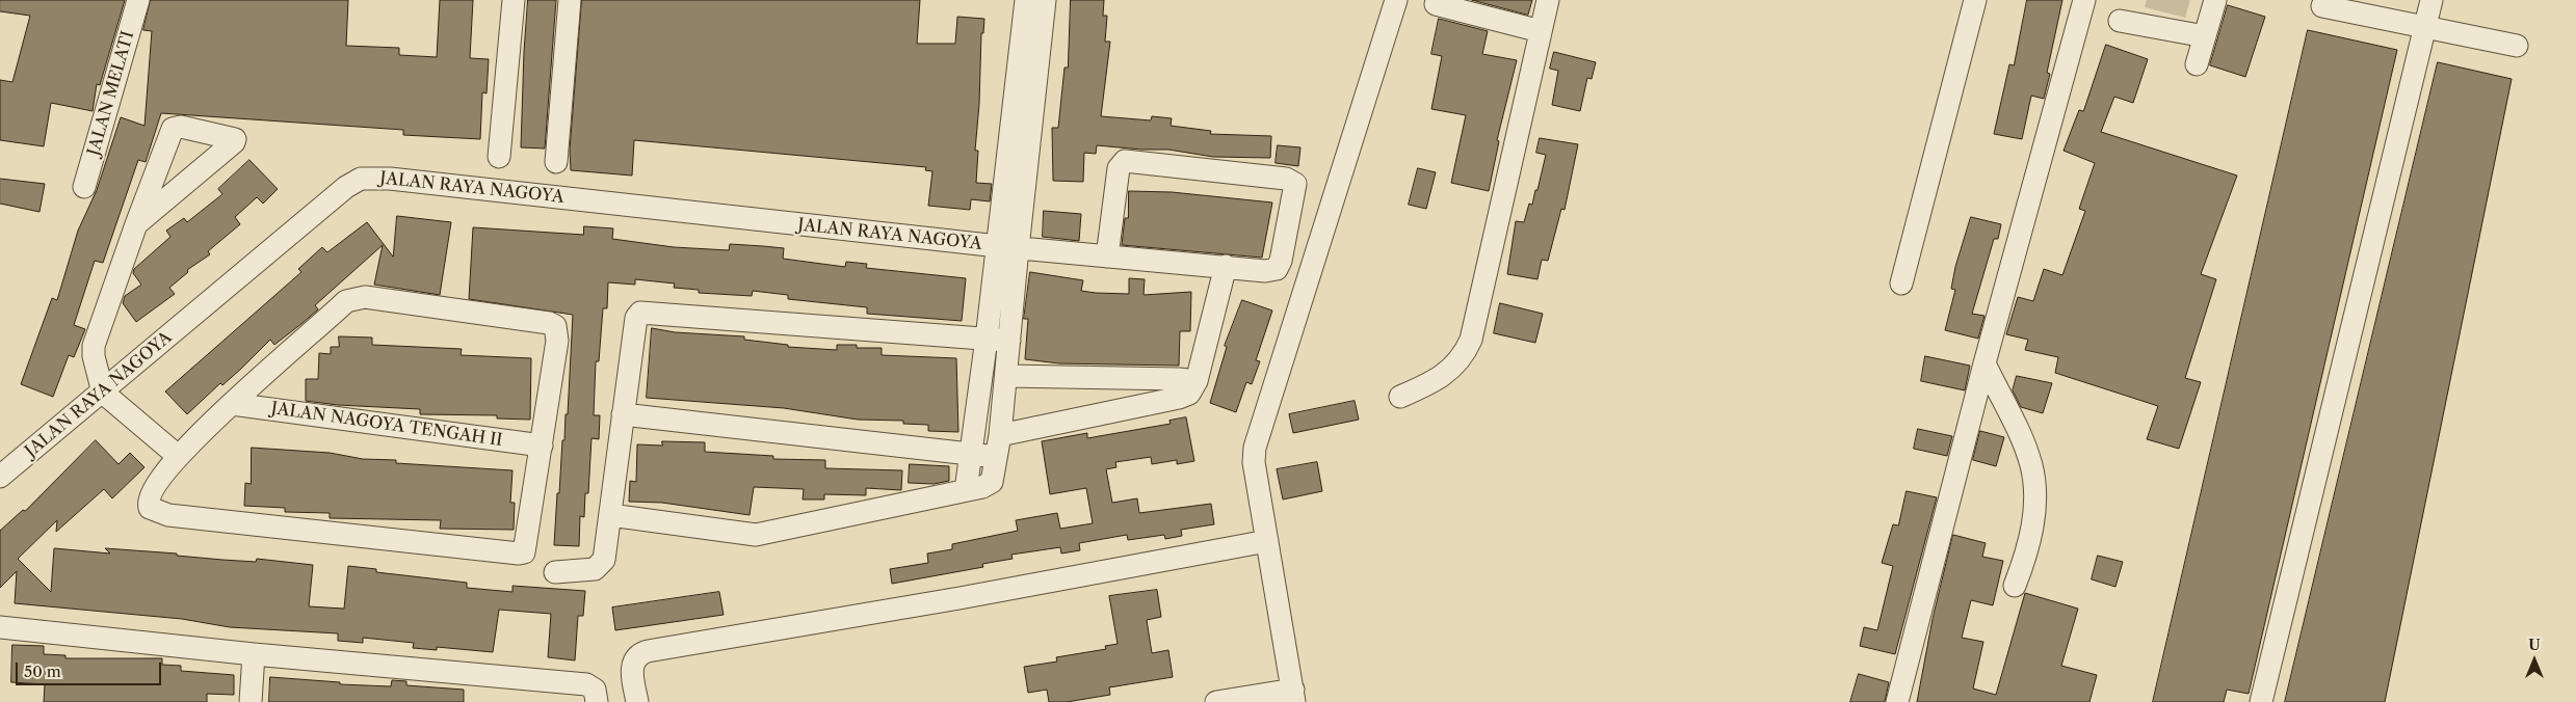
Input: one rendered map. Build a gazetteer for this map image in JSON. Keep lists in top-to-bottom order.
{
  "streets": {
    "street": ["JALAN MELATI", "JALAN RAYA NAGOYA", "JALAN NAGOYA TENGAH II"]
  },
  "scale_bar": "50 m",
  "north": "top"
}
